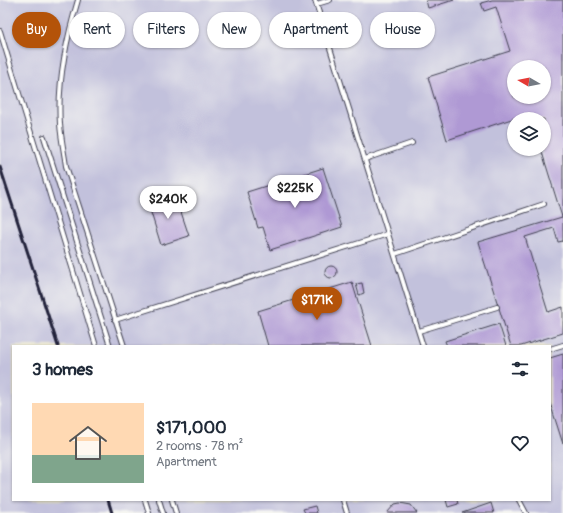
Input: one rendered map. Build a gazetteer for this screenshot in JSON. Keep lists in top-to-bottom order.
{
  "north": "left",
  "page": {
    "chip": [
      "Buy",
      "Rent",
      "Filters",
      "New",
      "Apartment",
      "House"
    ],
    "price": ["$225K", "$240K", "$171K"],
    "heading": "3 homes",
    "list": [
      {
        "name": "$171,000",
        "note": "2 rooms · 78 m² · Apartment"
      }
    ]
  }
}
